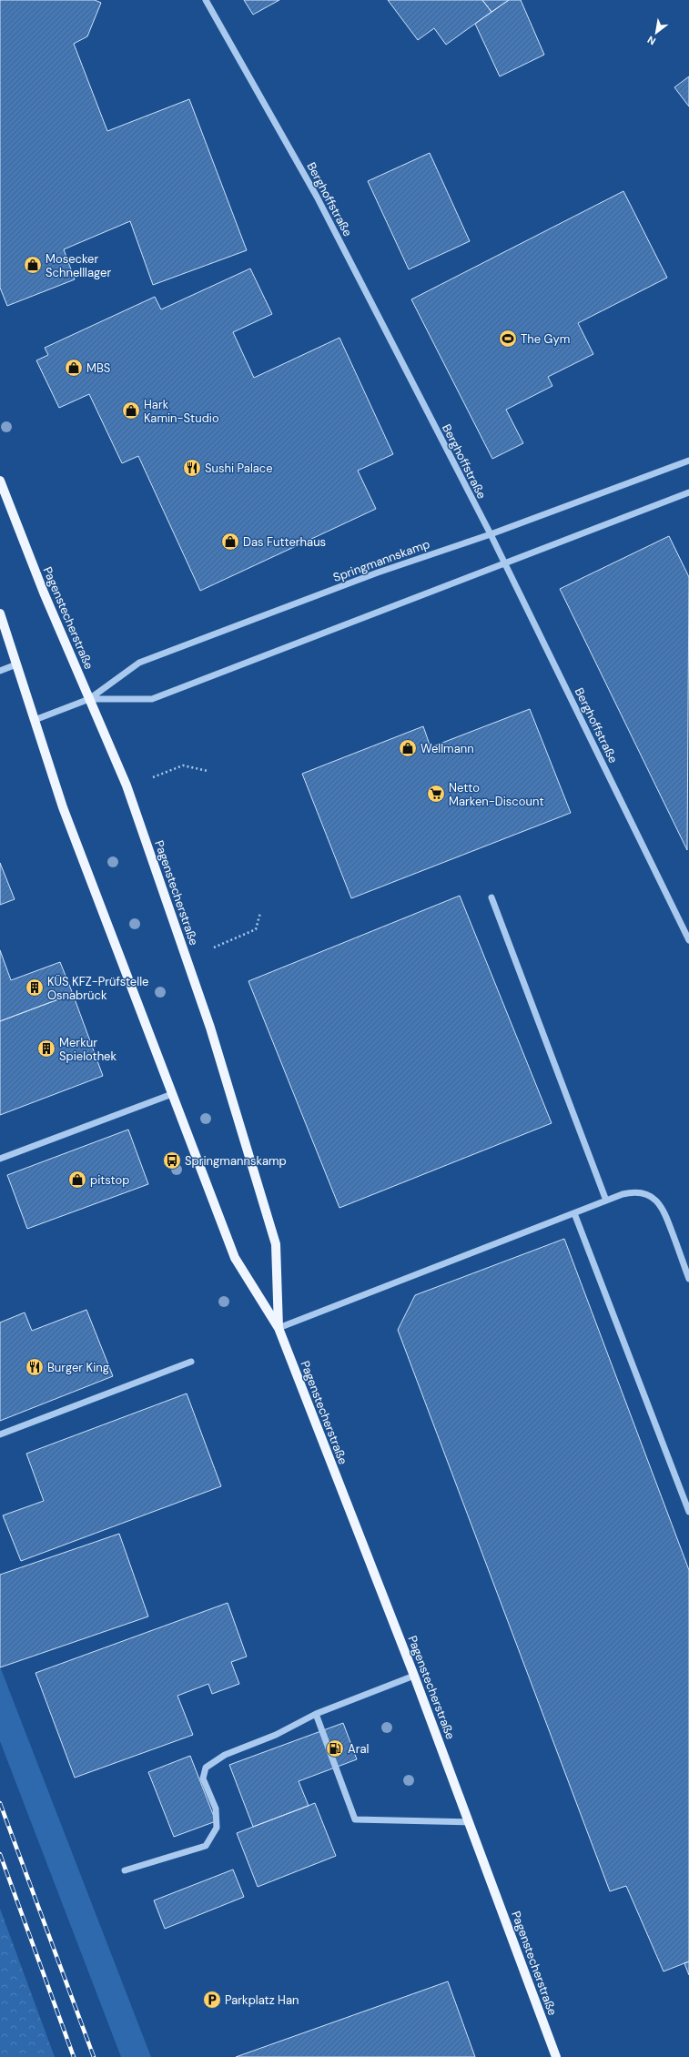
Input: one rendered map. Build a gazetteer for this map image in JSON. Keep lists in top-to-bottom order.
{
  "streets": {
    "main road": ["Pagenstecherstraße"],
    "street": ["Berghoffstraße", "Springmannskamp"]
  },
  "crossings": [
    ["Berghoffstraße", "Springmannskamp"],
    ["Springmannskamp", "Pagenstecherstraße"]
  ],
  "places": {
    "shop": [
      "Mosecker Schnelllager",
      "MBS",
      "Hark Kamin-Studio",
      "Das Futterhaus",
      "Wellmann",
      "pitstop"
    ],
    "sports": ["The Gym"],
    "restaurant": ["Sushi Palace", "Burger King"],
    "supermarket": ["Netto Marken-Discount"],
    "building": ["KÜS KFZ-Prüfstelle Osnabrück", "Merkur Spielothek"],
    "bus stop": ["Springmannskamp"],
    "fuel station": ["Aral"],
    "parking": ["Parkplatz Han"]
  },
  "north": "bottom left"
}
